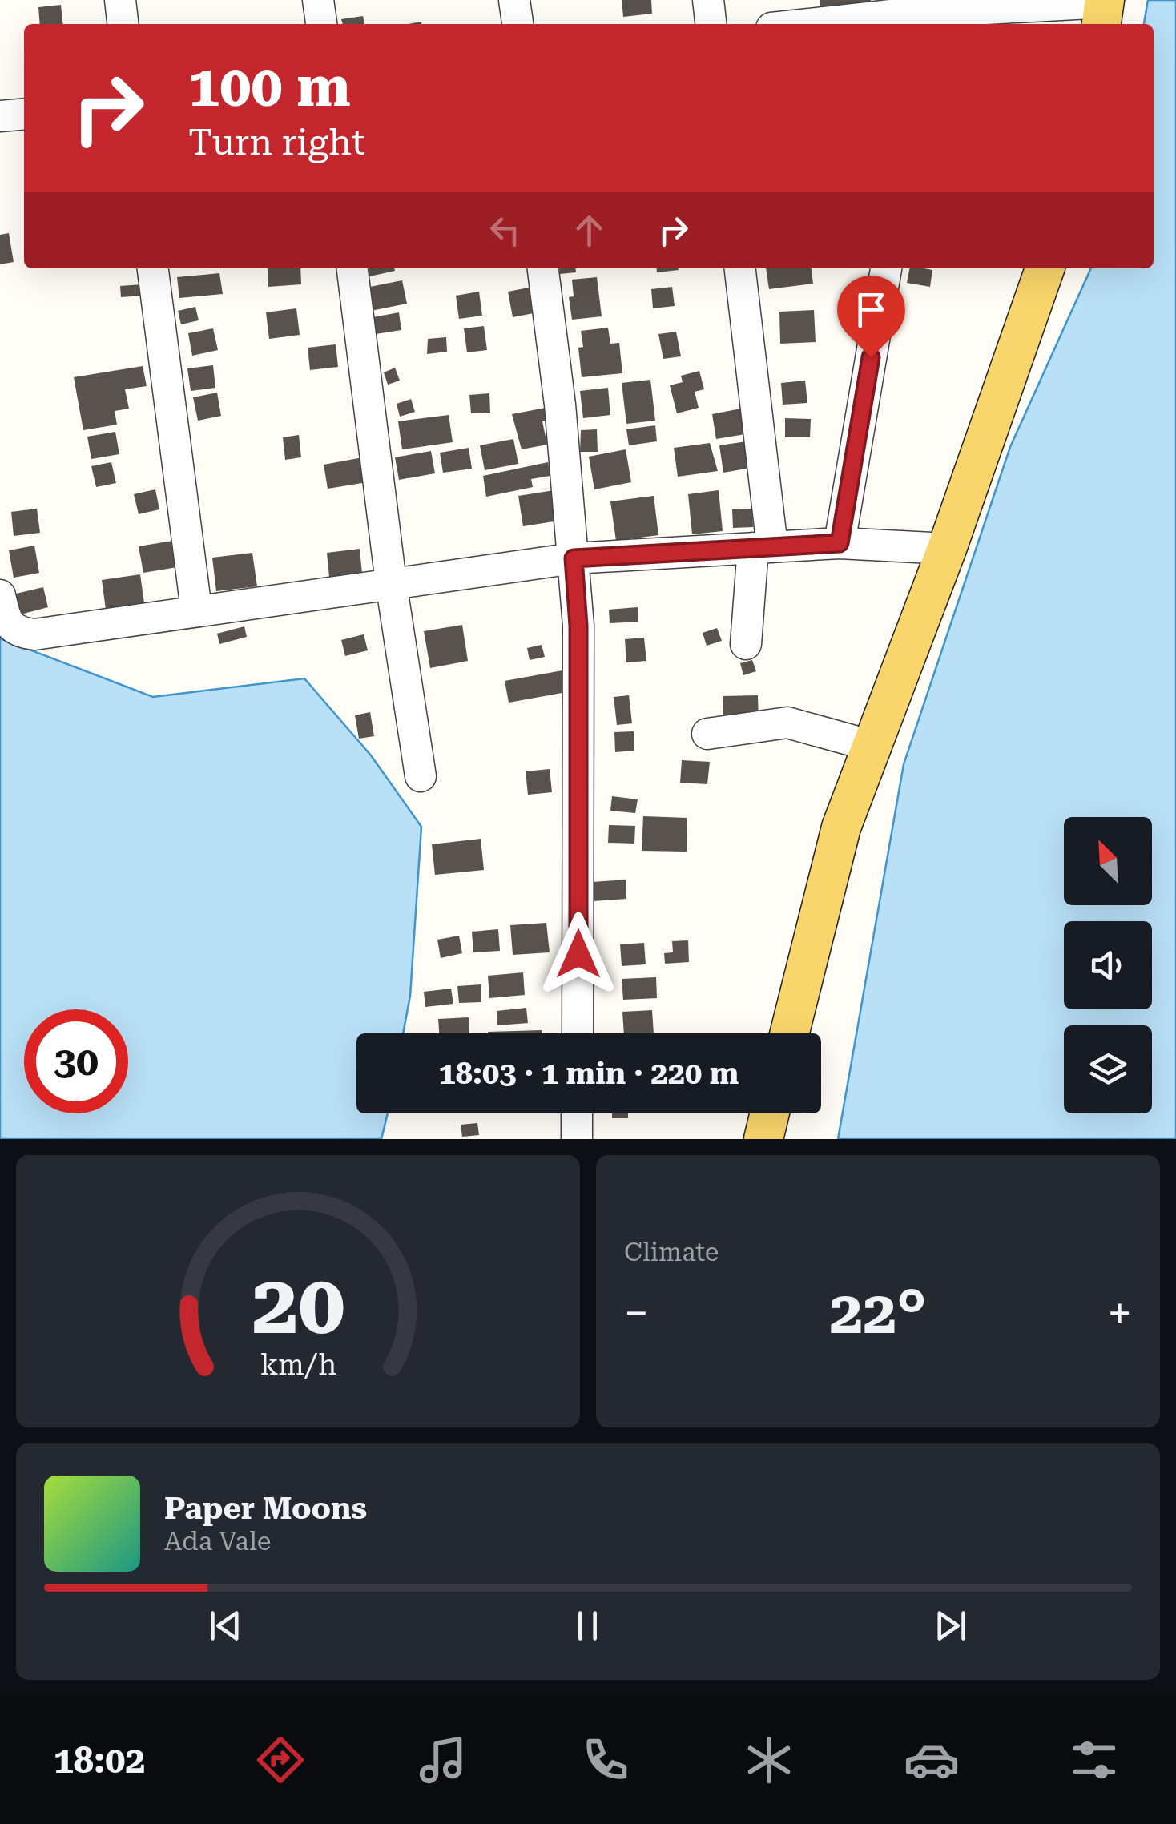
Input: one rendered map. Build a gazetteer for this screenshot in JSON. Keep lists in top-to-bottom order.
{
  "north": "top left",
  "page": {
    "turn": ["100 m", "Turn right"],
    "limit": "30",
    "trip": "18:03 · 1 min · 220 m",
    "tile": "Climate",
    "heat": ["−", "22°", "+"],
    "song": ["Paper Moons", "Ada Vale"],
    "tabs": "18:02",
    "gauge": ["20", "km/h"]
  }
}
